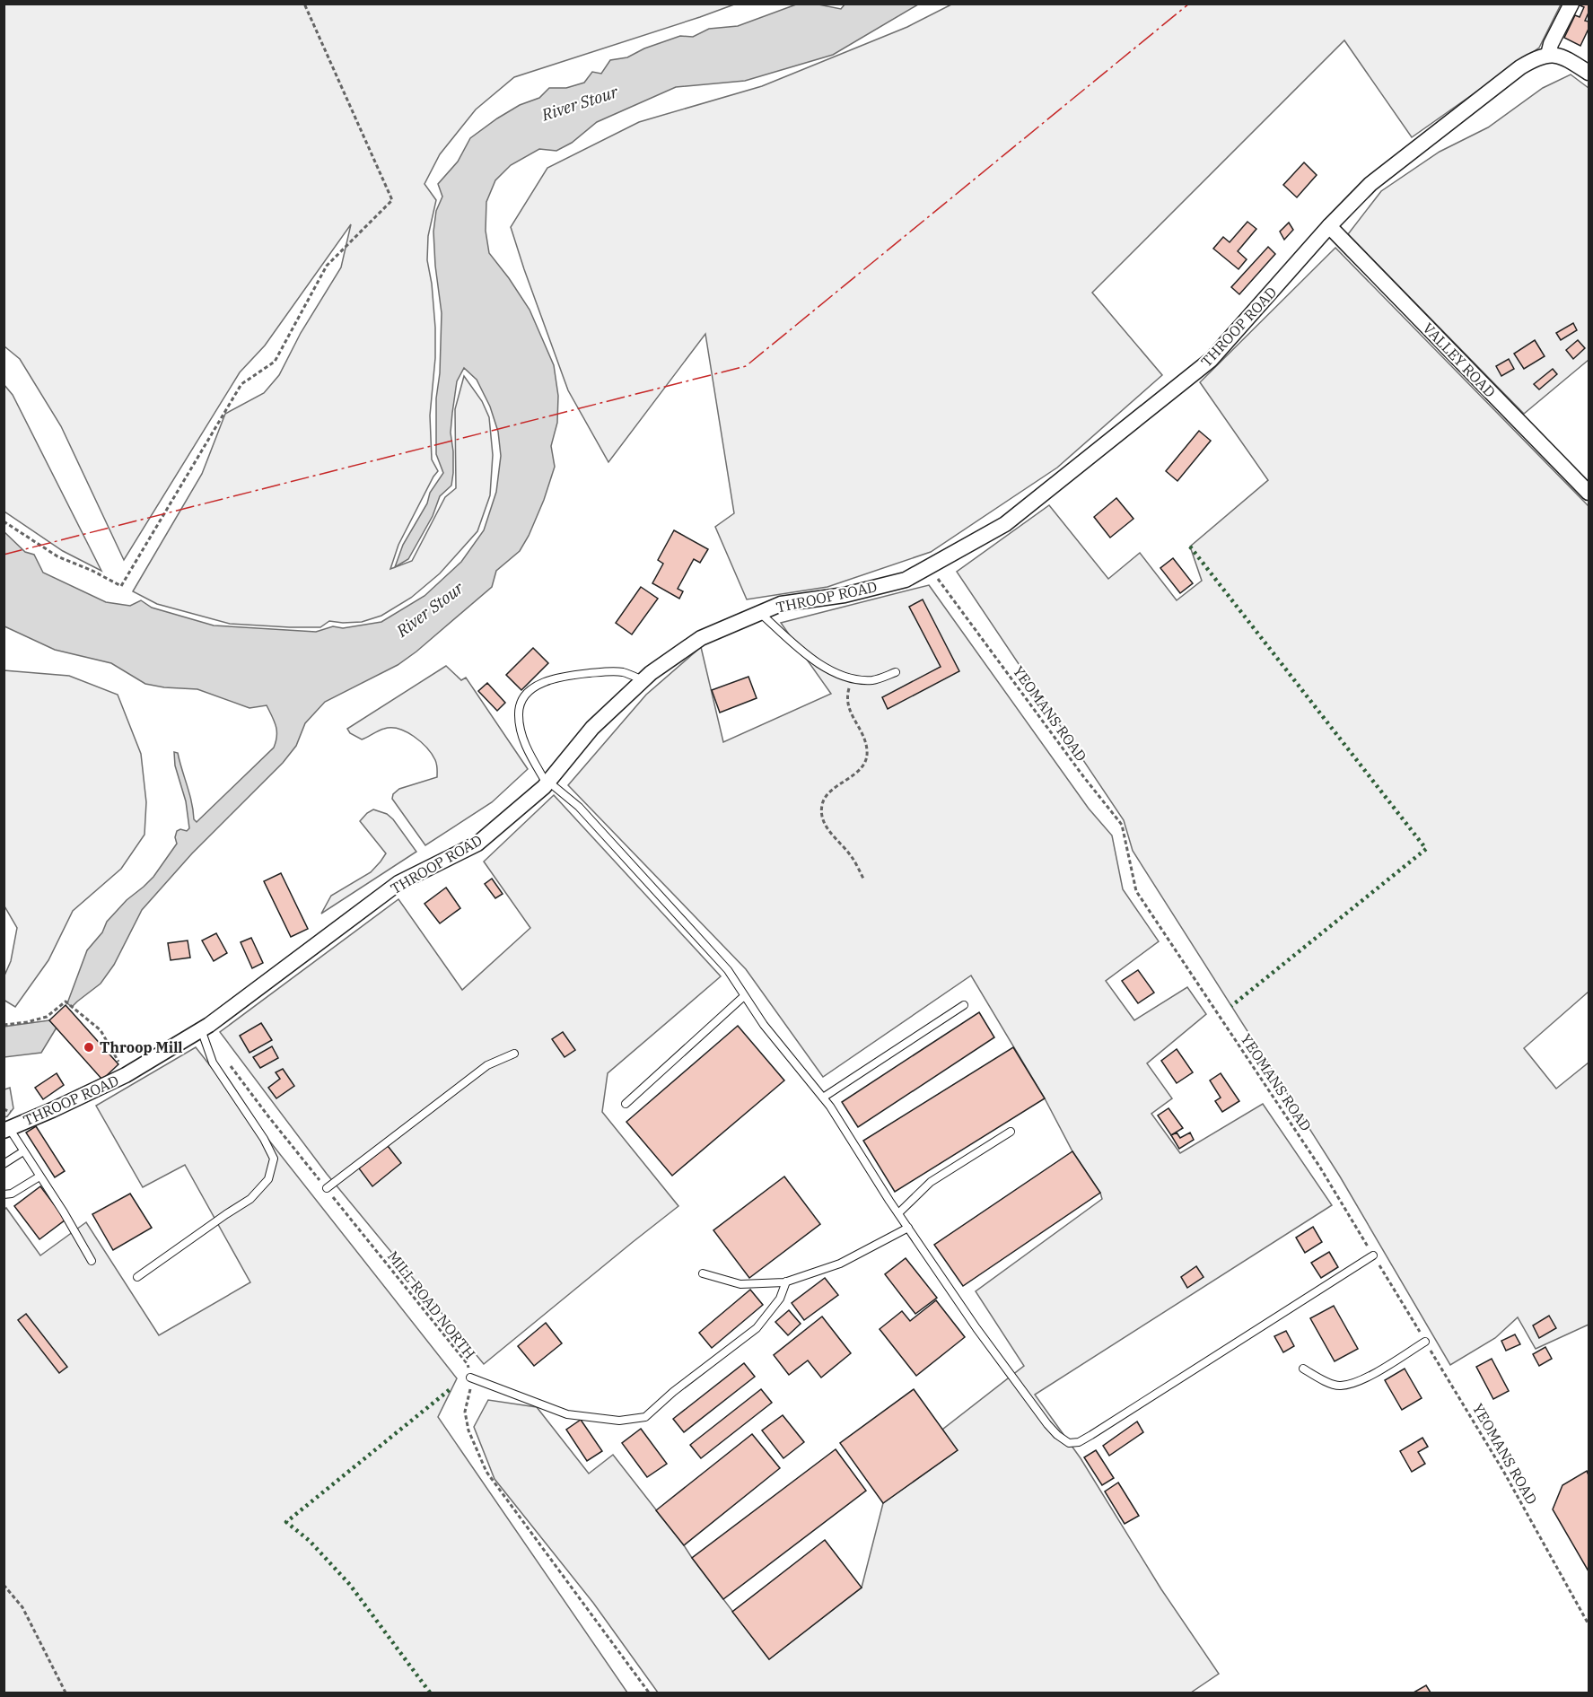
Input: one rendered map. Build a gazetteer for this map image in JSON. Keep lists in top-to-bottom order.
{
  "streets": {
    "street": ["THROOP ROAD", "VALLEY ROAD"],
    "path": ["YEOMANS ROAD", "MILL ROAD NORTH"]
  },
  "crossings": [
    ["THROOP ROAD", "VALLEY ROAD"],
    ["THROOP ROAD", "YEOMANS ROAD"]
  ],
  "water": ["River Stour"],
  "places": ["Throop Mill"]
}
